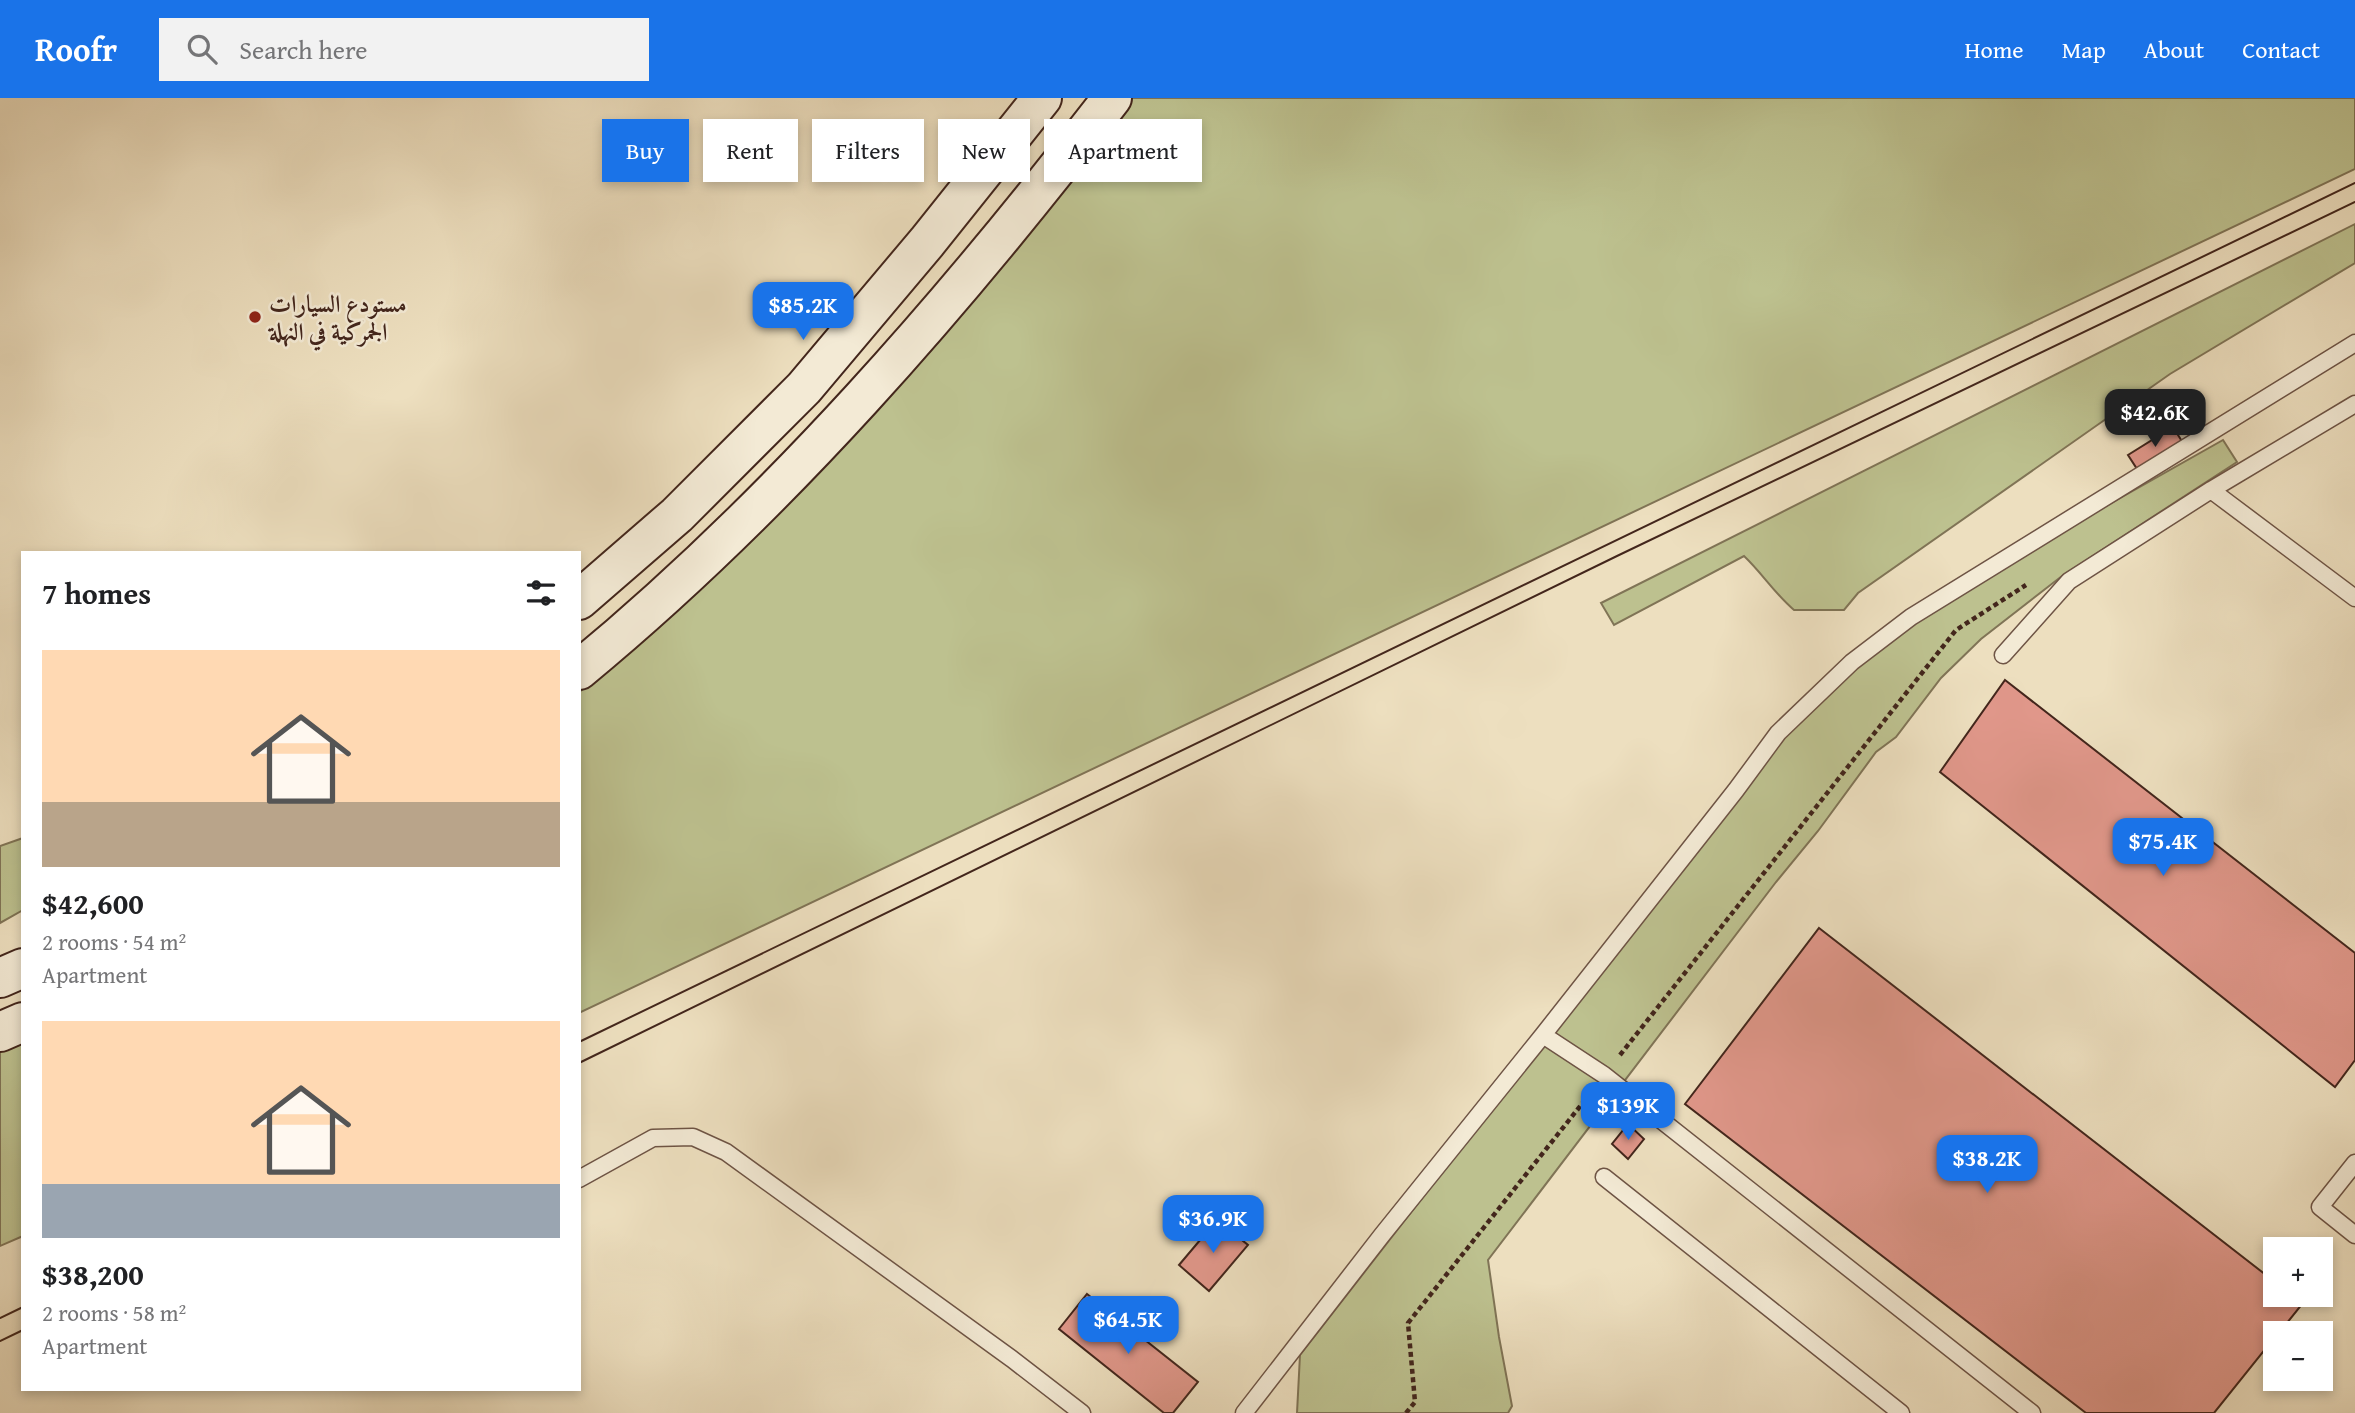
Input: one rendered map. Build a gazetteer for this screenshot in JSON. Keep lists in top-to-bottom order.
{
  "places": ["مستودع السيارات الجمركية في النهلة"],
  "page": {
    "header": "Roofr",
    "search": "Search here",
    "nav": [
      "Home",
      "Map",
      "About",
      "Contact"
    ],
    "chip": [
      "Buy",
      "Rent",
      "Filters",
      "New",
      "Apartment"
    ],
    "price": [
      "$85.2K",
      "$42.6K",
      "$75.4K",
      "$139K",
      "$38.2K",
      "$36.9K",
      "$64.5K"
    ],
    "heading": "7 homes",
    "list": [
      {
        "name": "$42,600",
        "note": "2 rooms · 54 m² · Apartment"
      },
      {
        "name": "$38,200",
        "note": "2 rooms · 58 m² · Apartment"
      }
    ],
    "map_buttons": ["+", "−"]
  }
}
